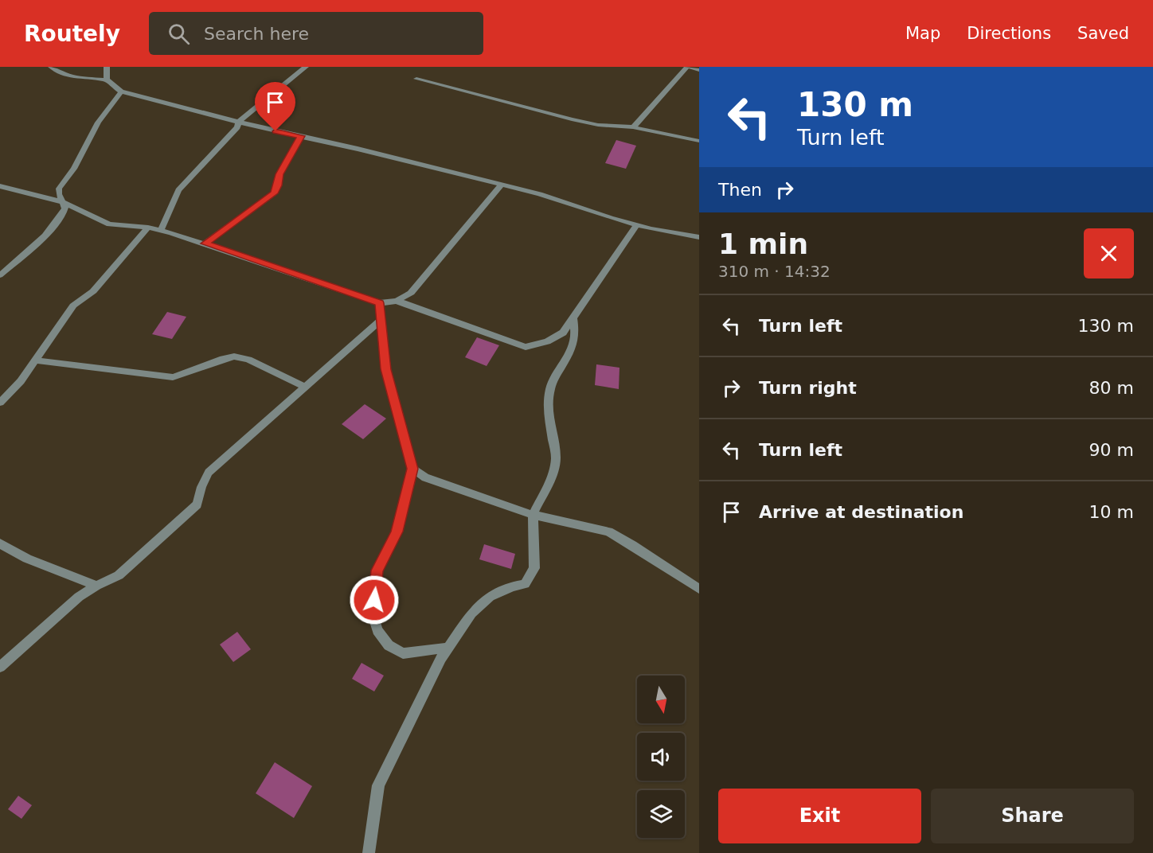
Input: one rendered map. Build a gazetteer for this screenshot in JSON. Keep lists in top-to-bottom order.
{
  "north": "bottom",
  "page": {
    "header": "Routely",
    "search": "Search here",
    "nav": ["Map", "Directions", "Saved"],
    "turn": ["130 m", "Turn left"],
    "then": "Then",
    "heading": ["1 min", "310 m · 14:32"],
    "list": [
      {
        "name": "Turn left",
        "value": "130 m"
      },
      {
        "name": "Turn right",
        "value": "80 m"
      },
      {
        "name": "Turn left",
        "value": "90 m"
      },
      {
        "name": "Arrive at destination",
        "value": "10 m"
      }
    ],
    "buttons": ["Exit", "Share"]
  }
}
